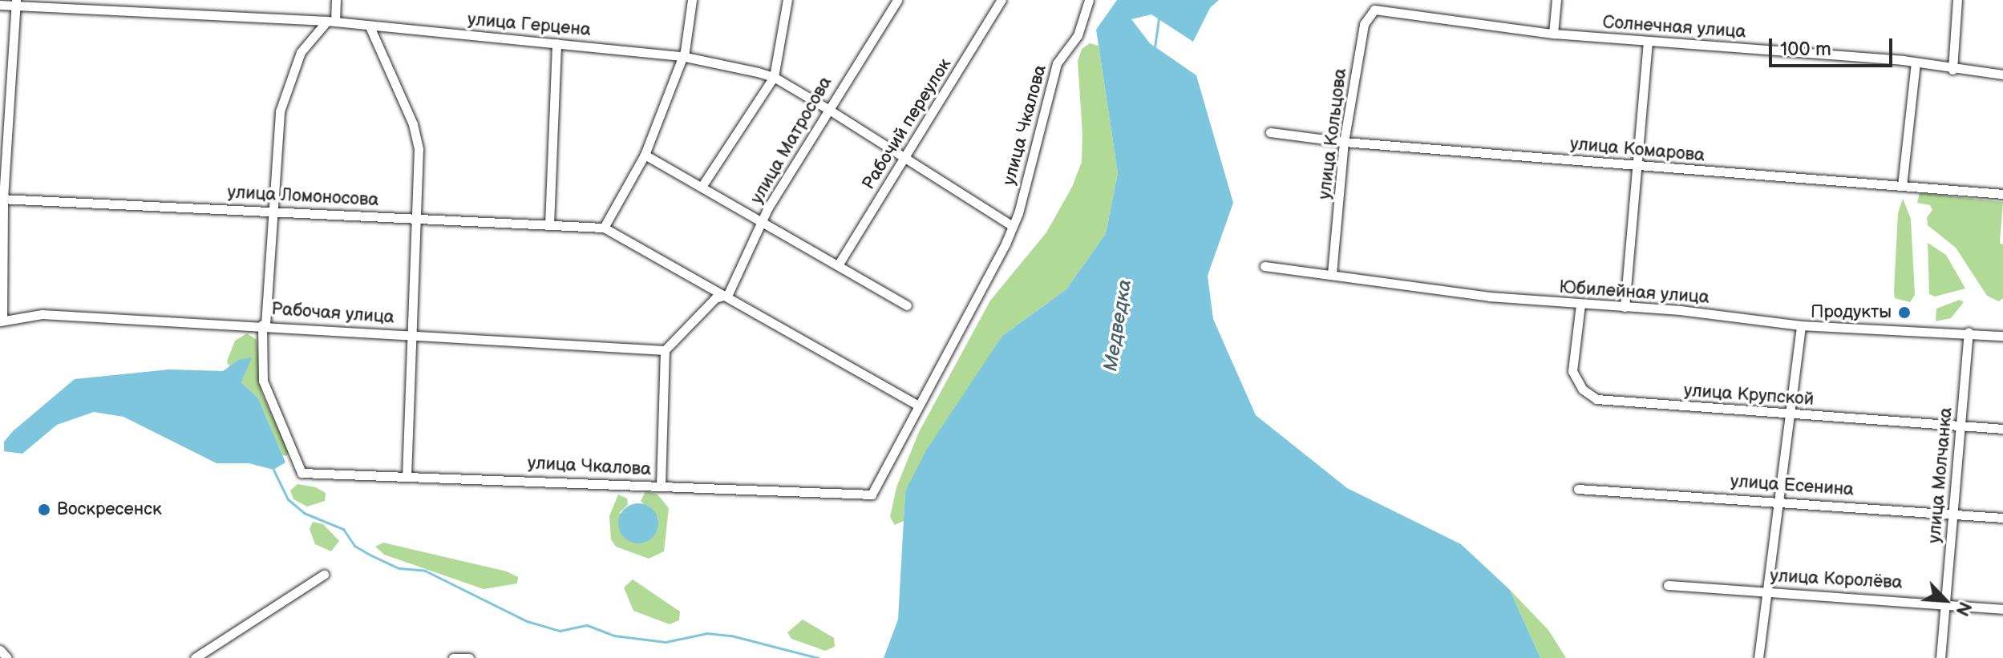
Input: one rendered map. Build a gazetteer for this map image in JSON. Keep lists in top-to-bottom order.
{
  "streets": {
    "street": [
      "улица Герцена",
      "Солнечная улица",
      "Рабочий переулок",
      "улица Чкалова",
      "улица Кольцова",
      "улица Матросова",
      "улица Комарова",
      "улица Ломоносова",
      "Юбилейная улица",
      "Рабочая улица",
      "улица Крупской",
      "улица Молчанка",
      "улица Есенина",
      "улица Королёва"
    ]
  },
  "crossings": [
    ["улица Герцена", "Рабочий переулок"],
    ["улица Герцена", "улица Чкалова"],
    ["улица Герцена", "улица Матросова"],
    ["Солнечная улица", "улица Кольцова"],
    ["улица Чкалова", "Рабочая улица"],
    ["улица Кольцова", "улица Комарова"],
    ["улица Кольцова", "Юбилейная улица"],
    ["улица Матросова", "Рабочая улица"],
    ["Юбилейная улица", "улица Крупской"],
    ["Юбилейная улица", "улица Молчанка"],
    ["улица Крупской", "улица Молчанка"],
    ["улица Молчанка", "улица Есенина"],
    ["улица Молчанка", "улица Королёва"]
  ],
  "water": ["Медведка"],
  "places": ["Продукты", "Воскресенск"],
  "scale_bar": "100 m",
  "north": "bottom right"
}
